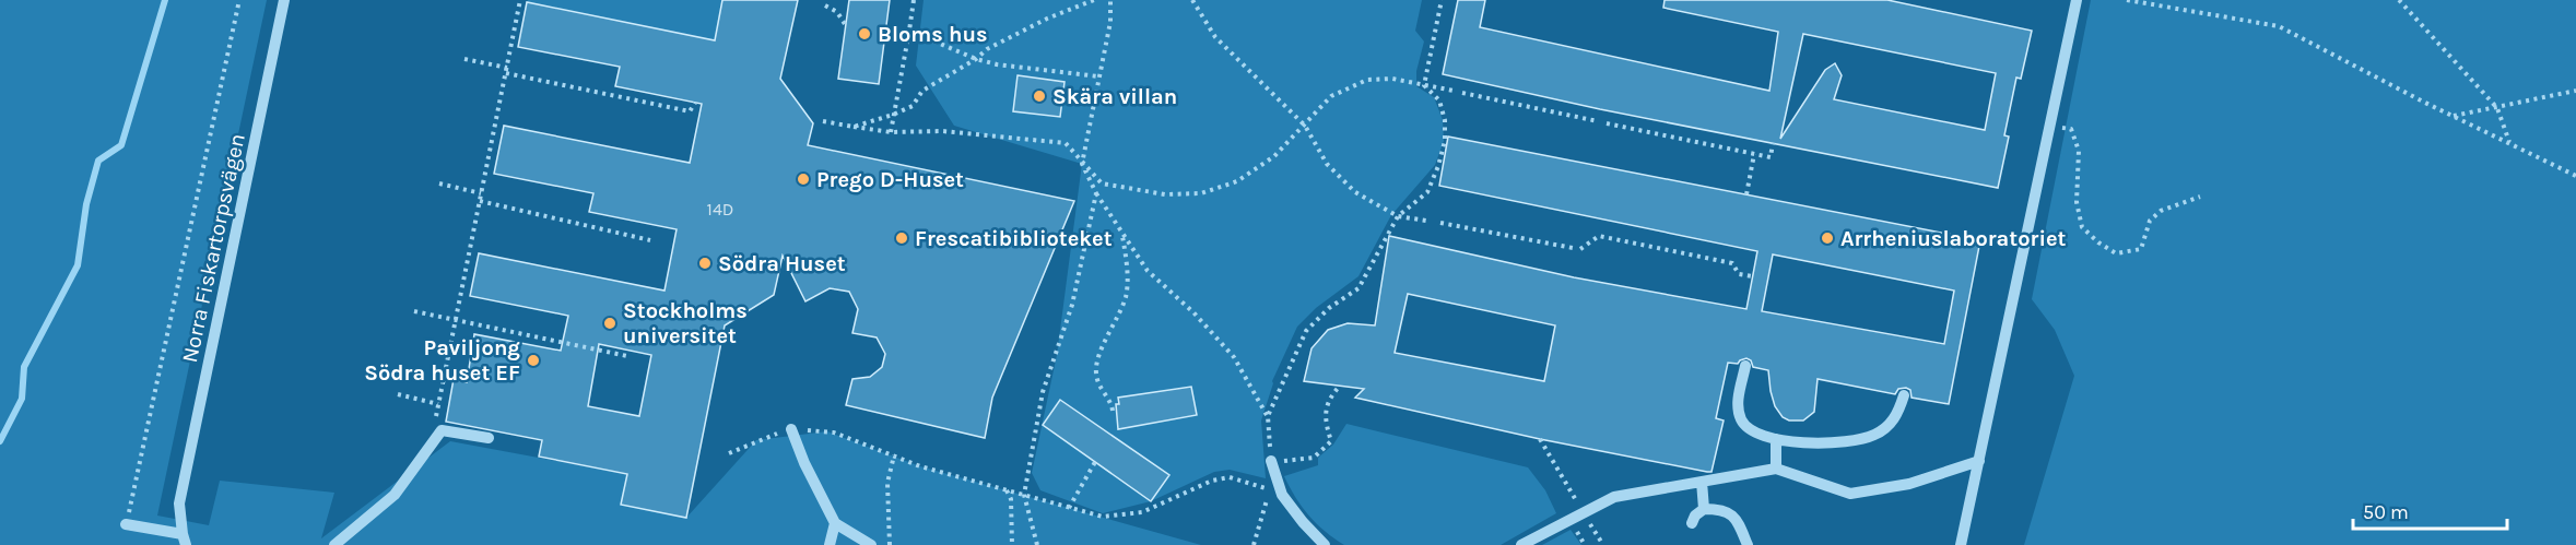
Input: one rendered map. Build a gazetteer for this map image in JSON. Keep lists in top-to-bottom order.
{
  "streets": {
    "street": ["Norra Fiskartorpsvägen"]
  },
  "places": [
    "Bloms hus",
    "Skära villan",
    "Prego D-Huset",
    "Frescatibiblioteket",
    "Arrheniuslaboratoriet",
    "Södra Huset",
    "Stockholms universitet",
    "Paviljong Södra huset EF"
  ],
  "house_numbers": ["14D"],
  "scale_bar": "50 m"
}
